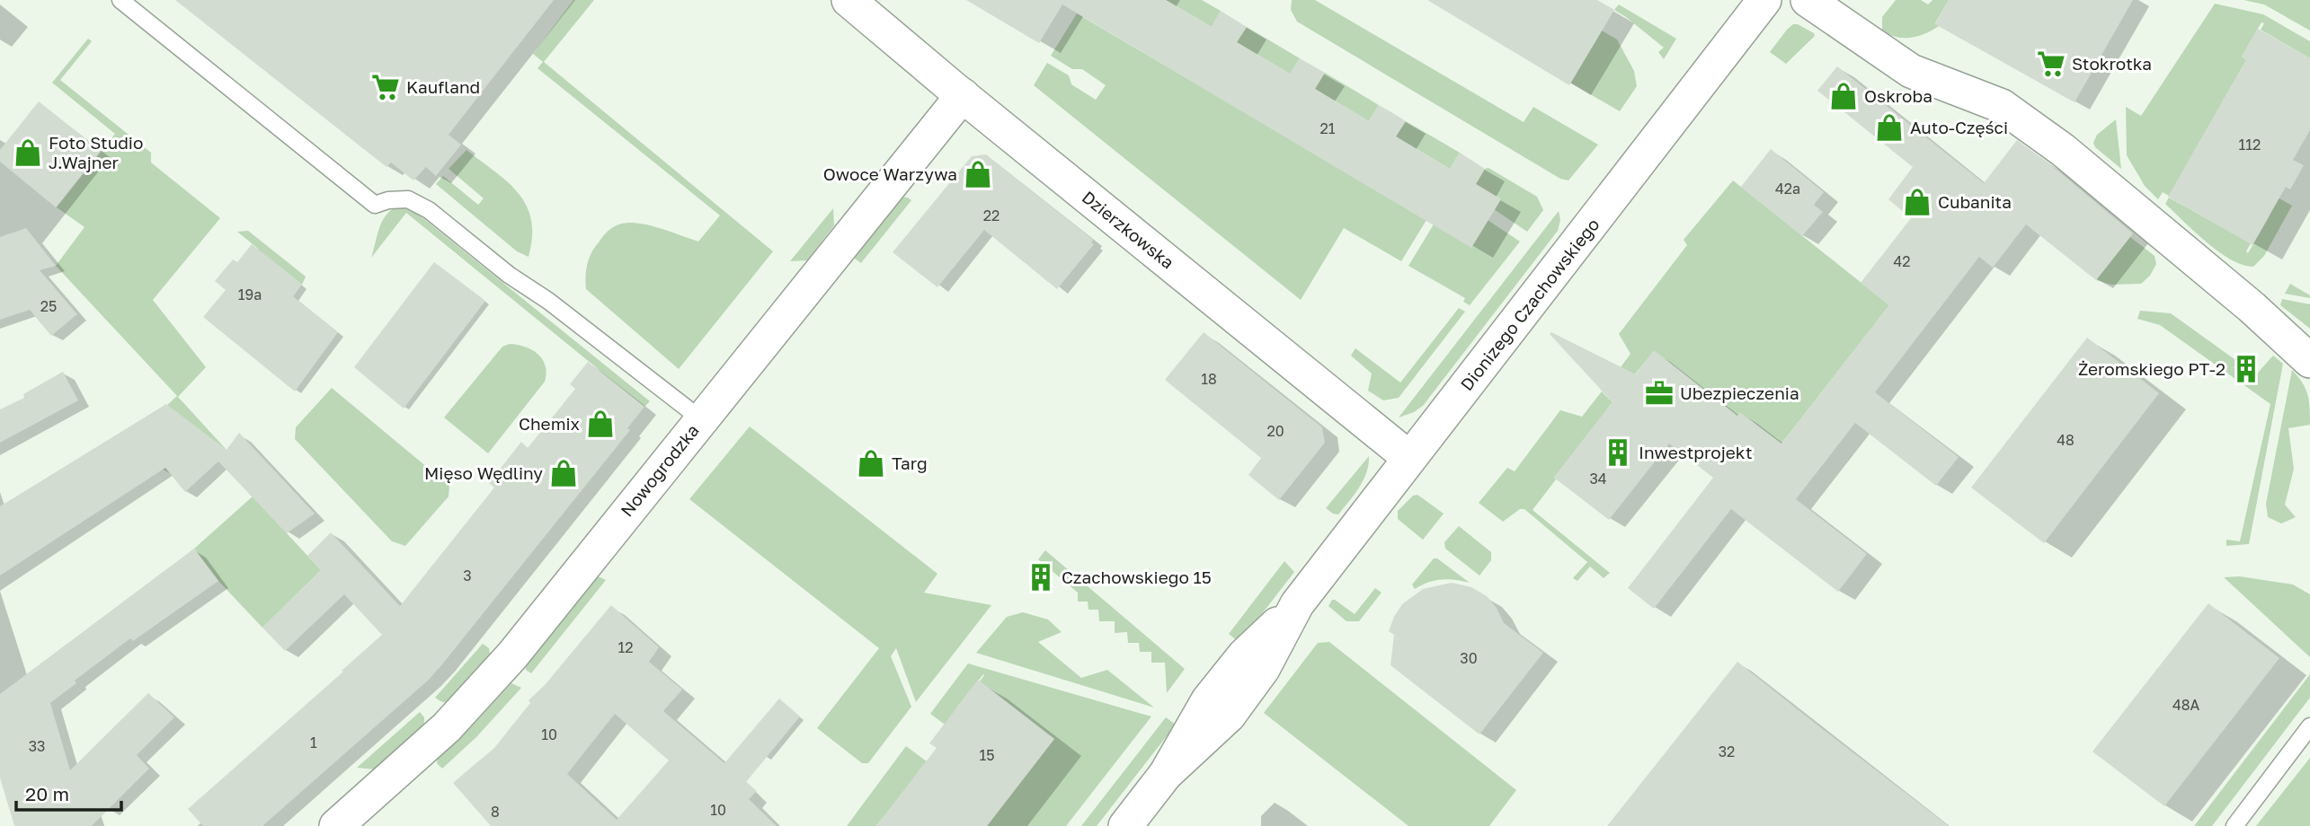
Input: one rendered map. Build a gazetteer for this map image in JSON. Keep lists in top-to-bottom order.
{
  "streets": {
    "street": ["Dzierzkowska", "Dionizego Czachowskiego", "Nowogrodzka"]
  },
  "crossings": [
    ["Dzierzkowska", "Dionizego Czachowskiego"],
    ["Dzierzkowska", "Nowogrodzka"]
  ],
  "places": {
    "supermarket": ["Stokrotka", "Kaufland"],
    "shop": [
      "Oskroba",
      "Auto-Części",
      "Foto Studio J.Wajner",
      "Owoce Warzywa",
      "Cubanita",
      "Chemix",
      "Targ",
      "Mięso Wędliny"
    ],
    "building": ["Żeromskiego PT-2", "Inwestprojekt", "Czachowskiego 15"],
    "office": ["Ubezpieczenia"]
  },
  "house_numbers": [
    "21",
    "112",
    "42a",
    "22",
    "42",
    "19a",
    "25",
    "18",
    "20",
    "48",
    "34",
    "3",
    "12",
    "30",
    "48A",
    "10",
    "1",
    "33",
    "32",
    "15",
    "10",
    "8"
  ],
  "scale_bar": "20 m"
}
